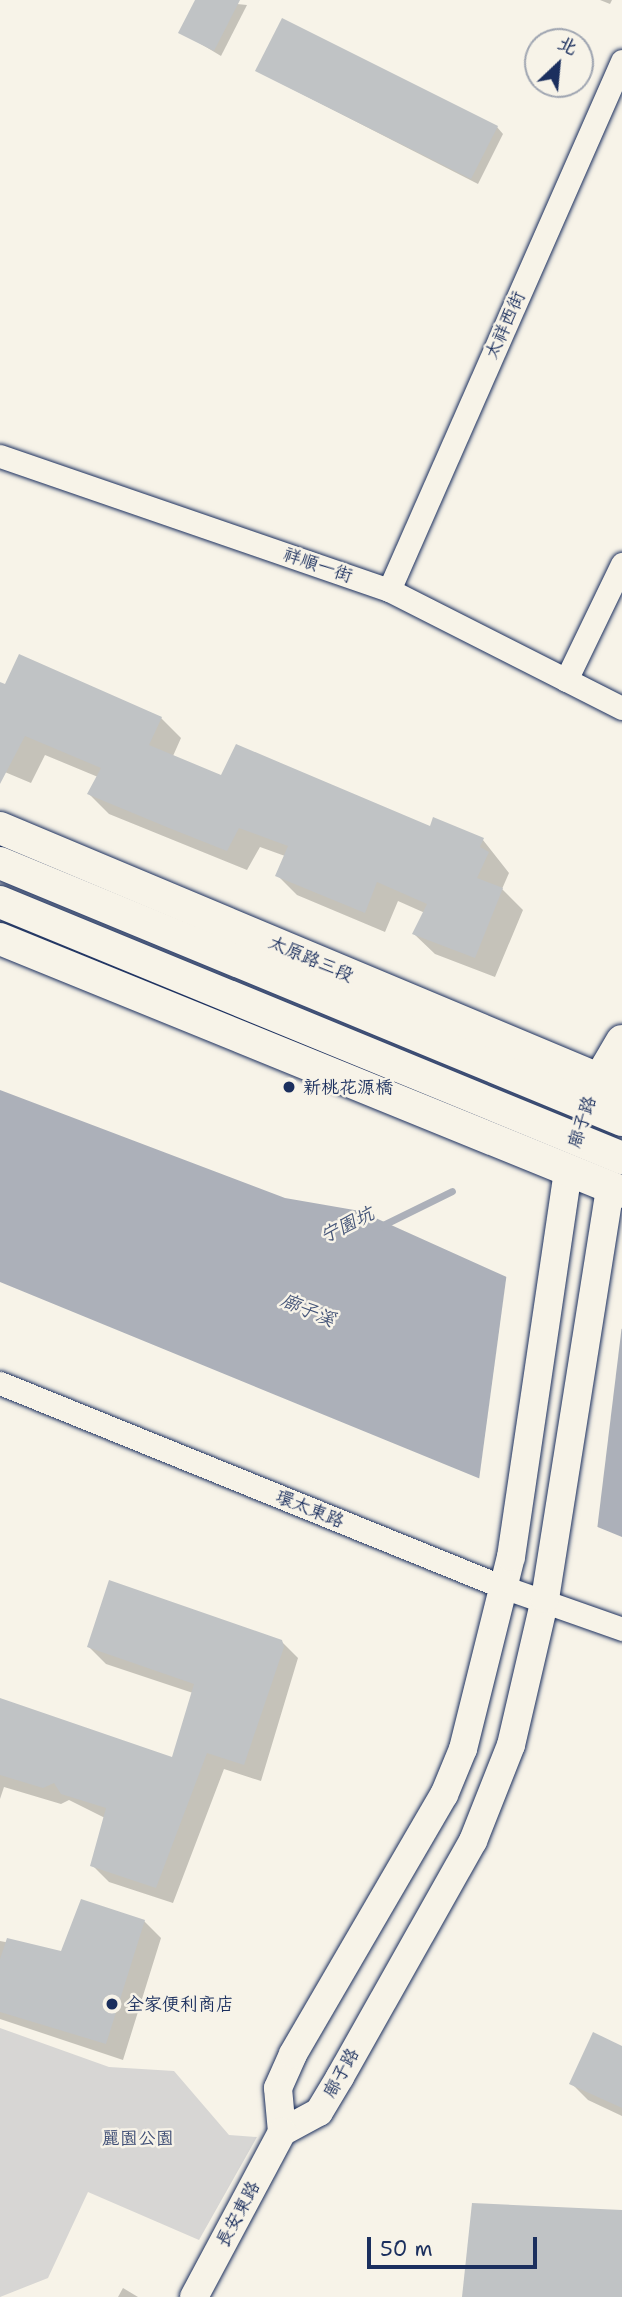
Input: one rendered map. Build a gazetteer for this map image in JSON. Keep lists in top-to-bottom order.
{
  "streets": {
    "main road": ["太原路三段", "廍子路"],
    "street": [
      "太祥西街",
      "祥順一街",
      "環太東路",
      "長安東路"
    ]
  },
  "crossings": [
    ["太祥西街", "祥順一街"],
    ["太原路三段", "廍子路"],
    ["廍子路", "環太東路"],
    ["廍子路", "長安東路"]
  ],
  "water": ["宁園坑", "廍子溪"],
  "parks": ["麗園公園"],
  "places": ["新桃花源橋", "全家便利商店"],
  "scale_bar": "50 m",
  "north": "top right"
}
